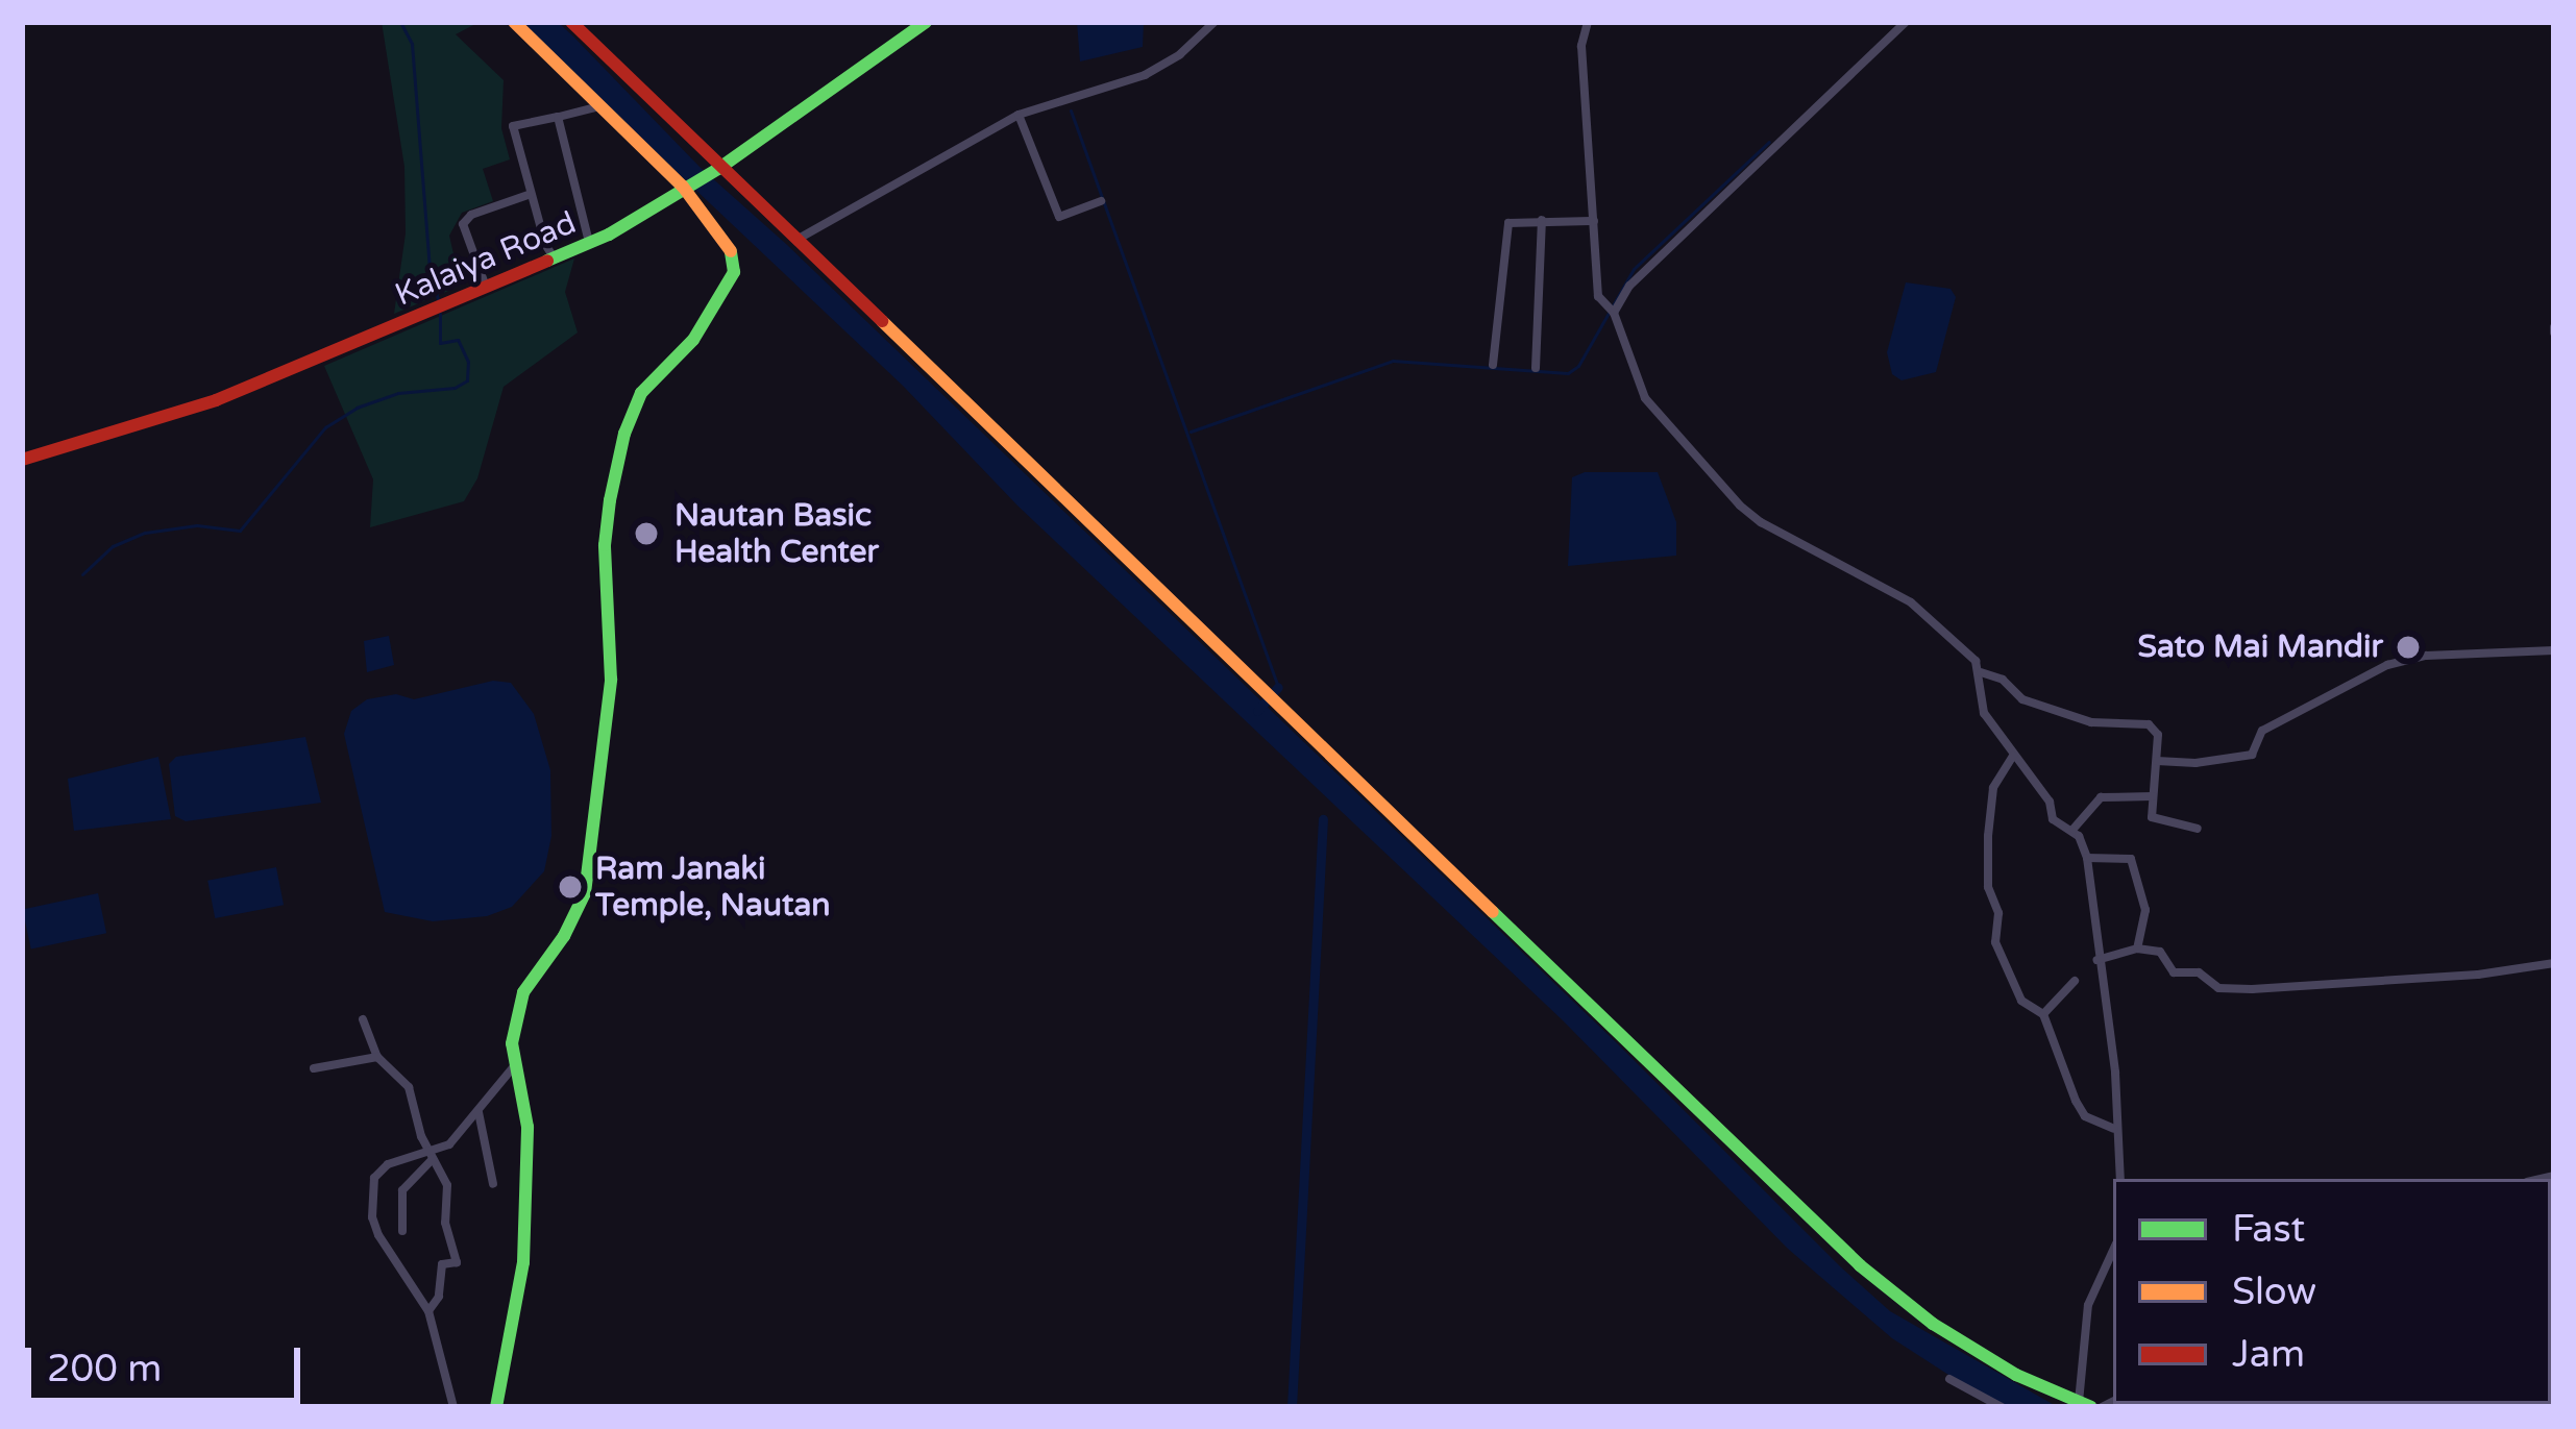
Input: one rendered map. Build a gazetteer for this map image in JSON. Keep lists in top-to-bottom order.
{
  "streets": {
    "main road": ["Kalaiya Road"]
  },
  "places": ["Nautan Basic Health Center", "Sato Mai Mandir", "Ram Janaki Temple, Nautan"],
  "legend": ["Fast", "Slow", "Jam"],
  "scale_bar": "200 m"
}
